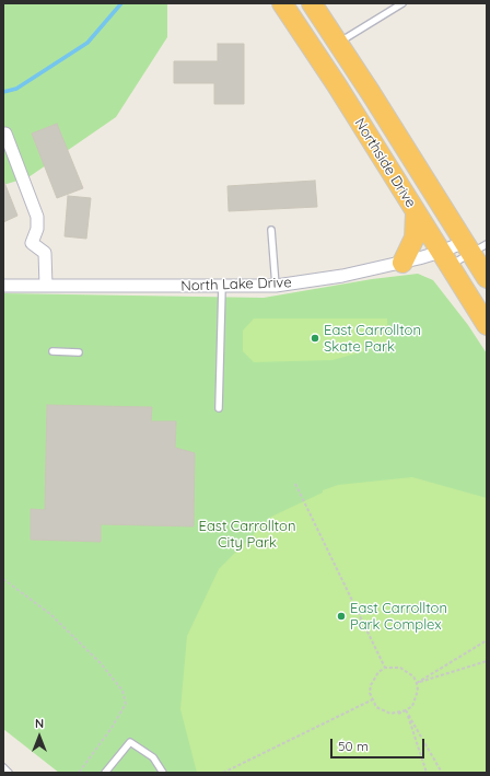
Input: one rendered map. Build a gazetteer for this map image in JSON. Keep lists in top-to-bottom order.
{
  "streets": {
    "highway": ["Northside Drive"],
    "street": ["North Lake Drive"]
  },
  "crossings": [
    ["Northside Drive", "North Lake Drive"]
  ],
  "parks": ["East Carrollton City Park"],
  "places": ["East Carrollton Skate Park", "East Carrollton Park Complex"],
  "scale_bar": "50 m",
  "north": "top"
}
